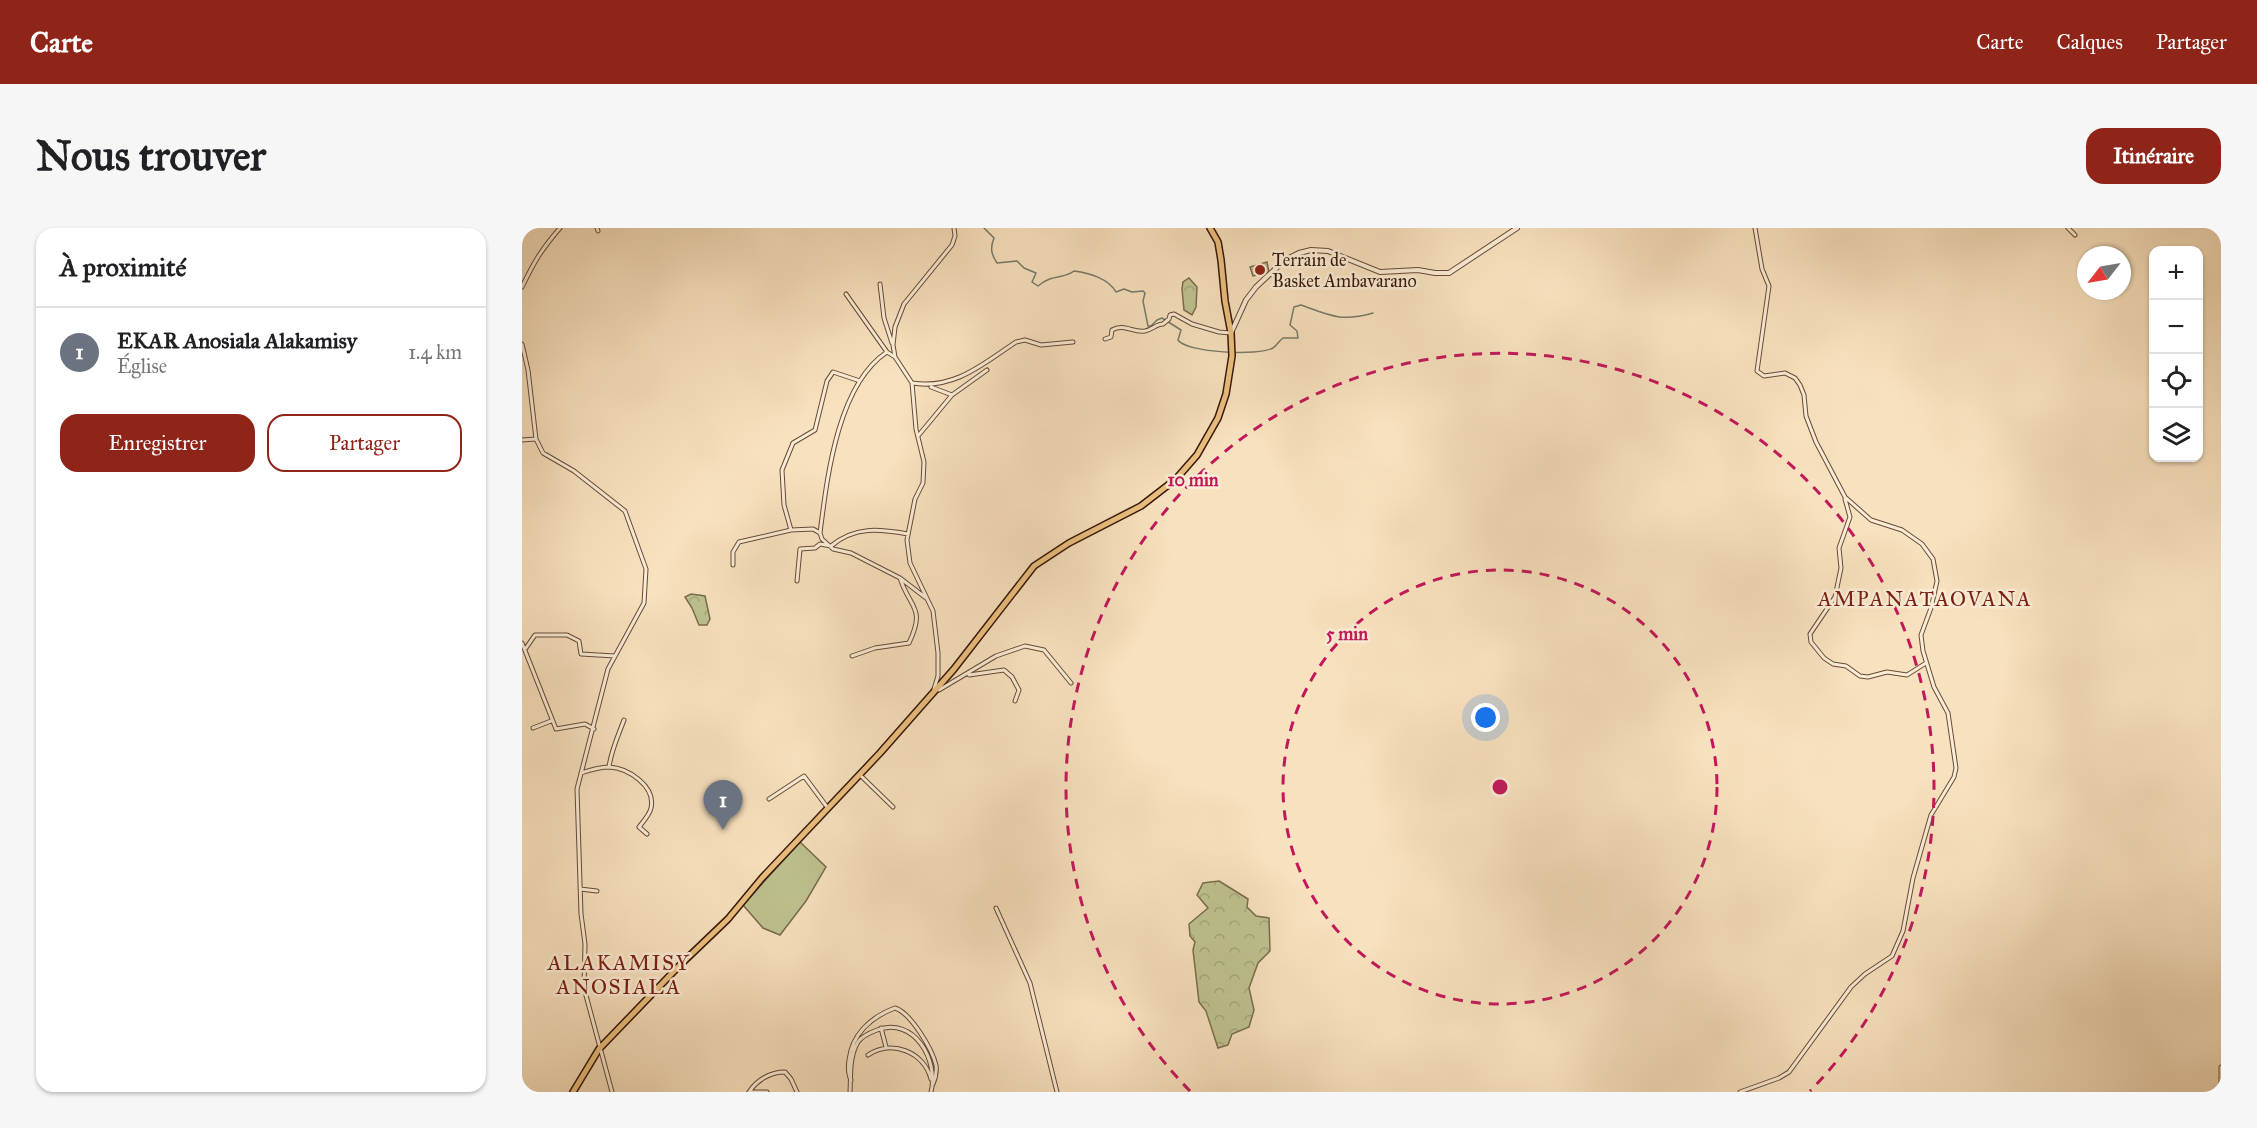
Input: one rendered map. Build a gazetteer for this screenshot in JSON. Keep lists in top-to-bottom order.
{
  "districts": ["AMPANATAOVANA", "ALAKAMISY ANOSIALA"],
  "places": ["Terrain de Basket Ambavarano"],
  "north": "bottom left",
  "page": {
    "header": "Carte",
    "nav": ["Carte", "Calques", "Partager"],
    "buttons": [
      "Itinéraire",
      ["Enregistrer", "Partager"]
    ],
    "title": "Nous trouver",
    "heading": "À proximité",
    "map_buttons": ["+", "−"],
    "list": [
      {
        "mark": "1",
        "name": "EKAR Anosiala Alakamisy",
        "note": "Église",
        "value": "1.4 km"
      }
    ],
    "pins": "1"
  },
  "rings": ["10 min", "5 min"]
}
